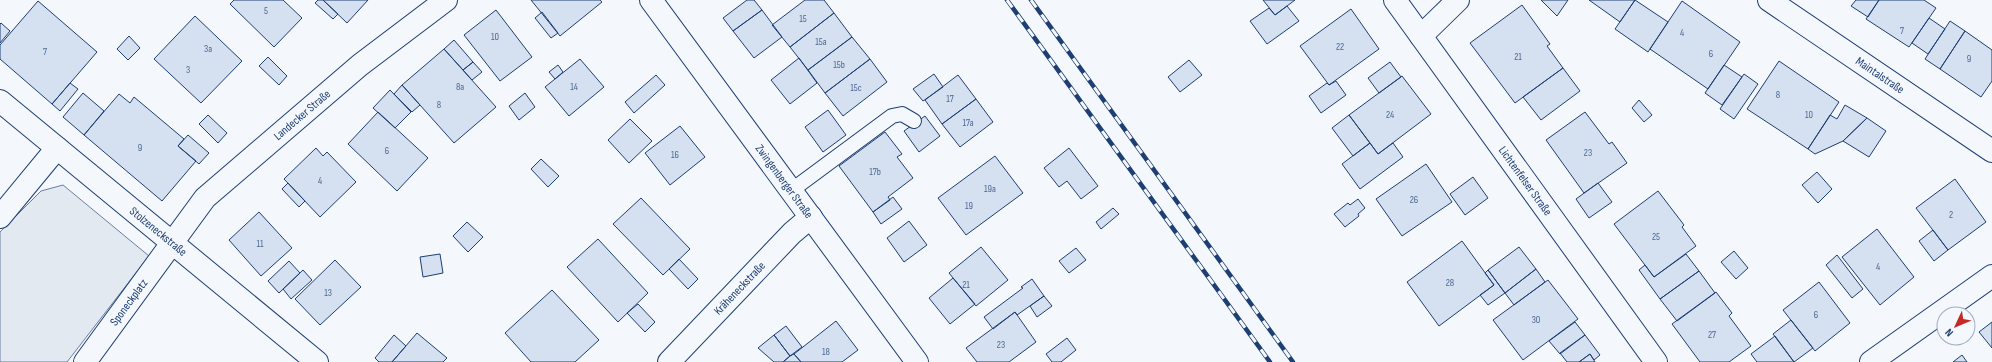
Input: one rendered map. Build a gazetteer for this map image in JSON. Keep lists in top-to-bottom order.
{
  "streets": {
    "street": [
      "Maintalstraße",
      "Landecker Straße",
      "Zwingenberger Straße",
      "Lichtenfelser Straße",
      "Stolzeneckstraße",
      "Kräheneckstraße",
      "Sponeckplatz"
    ]
  },
  "crossings": [
    ["Landecker Straße", "Stolzeneckstraße"],
    ["Landecker Straße", "Sponeckplatz"],
    ["Zwingenberger Straße", "Kräheneckstraße"],
    ["Stolzeneckstraße", "Sponeckplatz"]
  ],
  "house_numbers": [
    "5",
    "15",
    "7",
    "4",
    "10",
    "15a",
    "22",
    "3a",
    "7",
    "6",
    "21",
    "9",
    "15b",
    "3",
    "8a",
    "14",
    "15c",
    "8",
    "17",
    "8",
    "24",
    "10",
    "17a",
    "9",
    "6",
    "23",
    "16",
    "17b",
    "4",
    "19a",
    "26",
    "19",
    "2",
    "25",
    "11",
    "4",
    "28",
    "21",
    "13",
    "6",
    "30",
    "27",
    "23",
    "18"
  ],
  "north": "bottom left"
}
